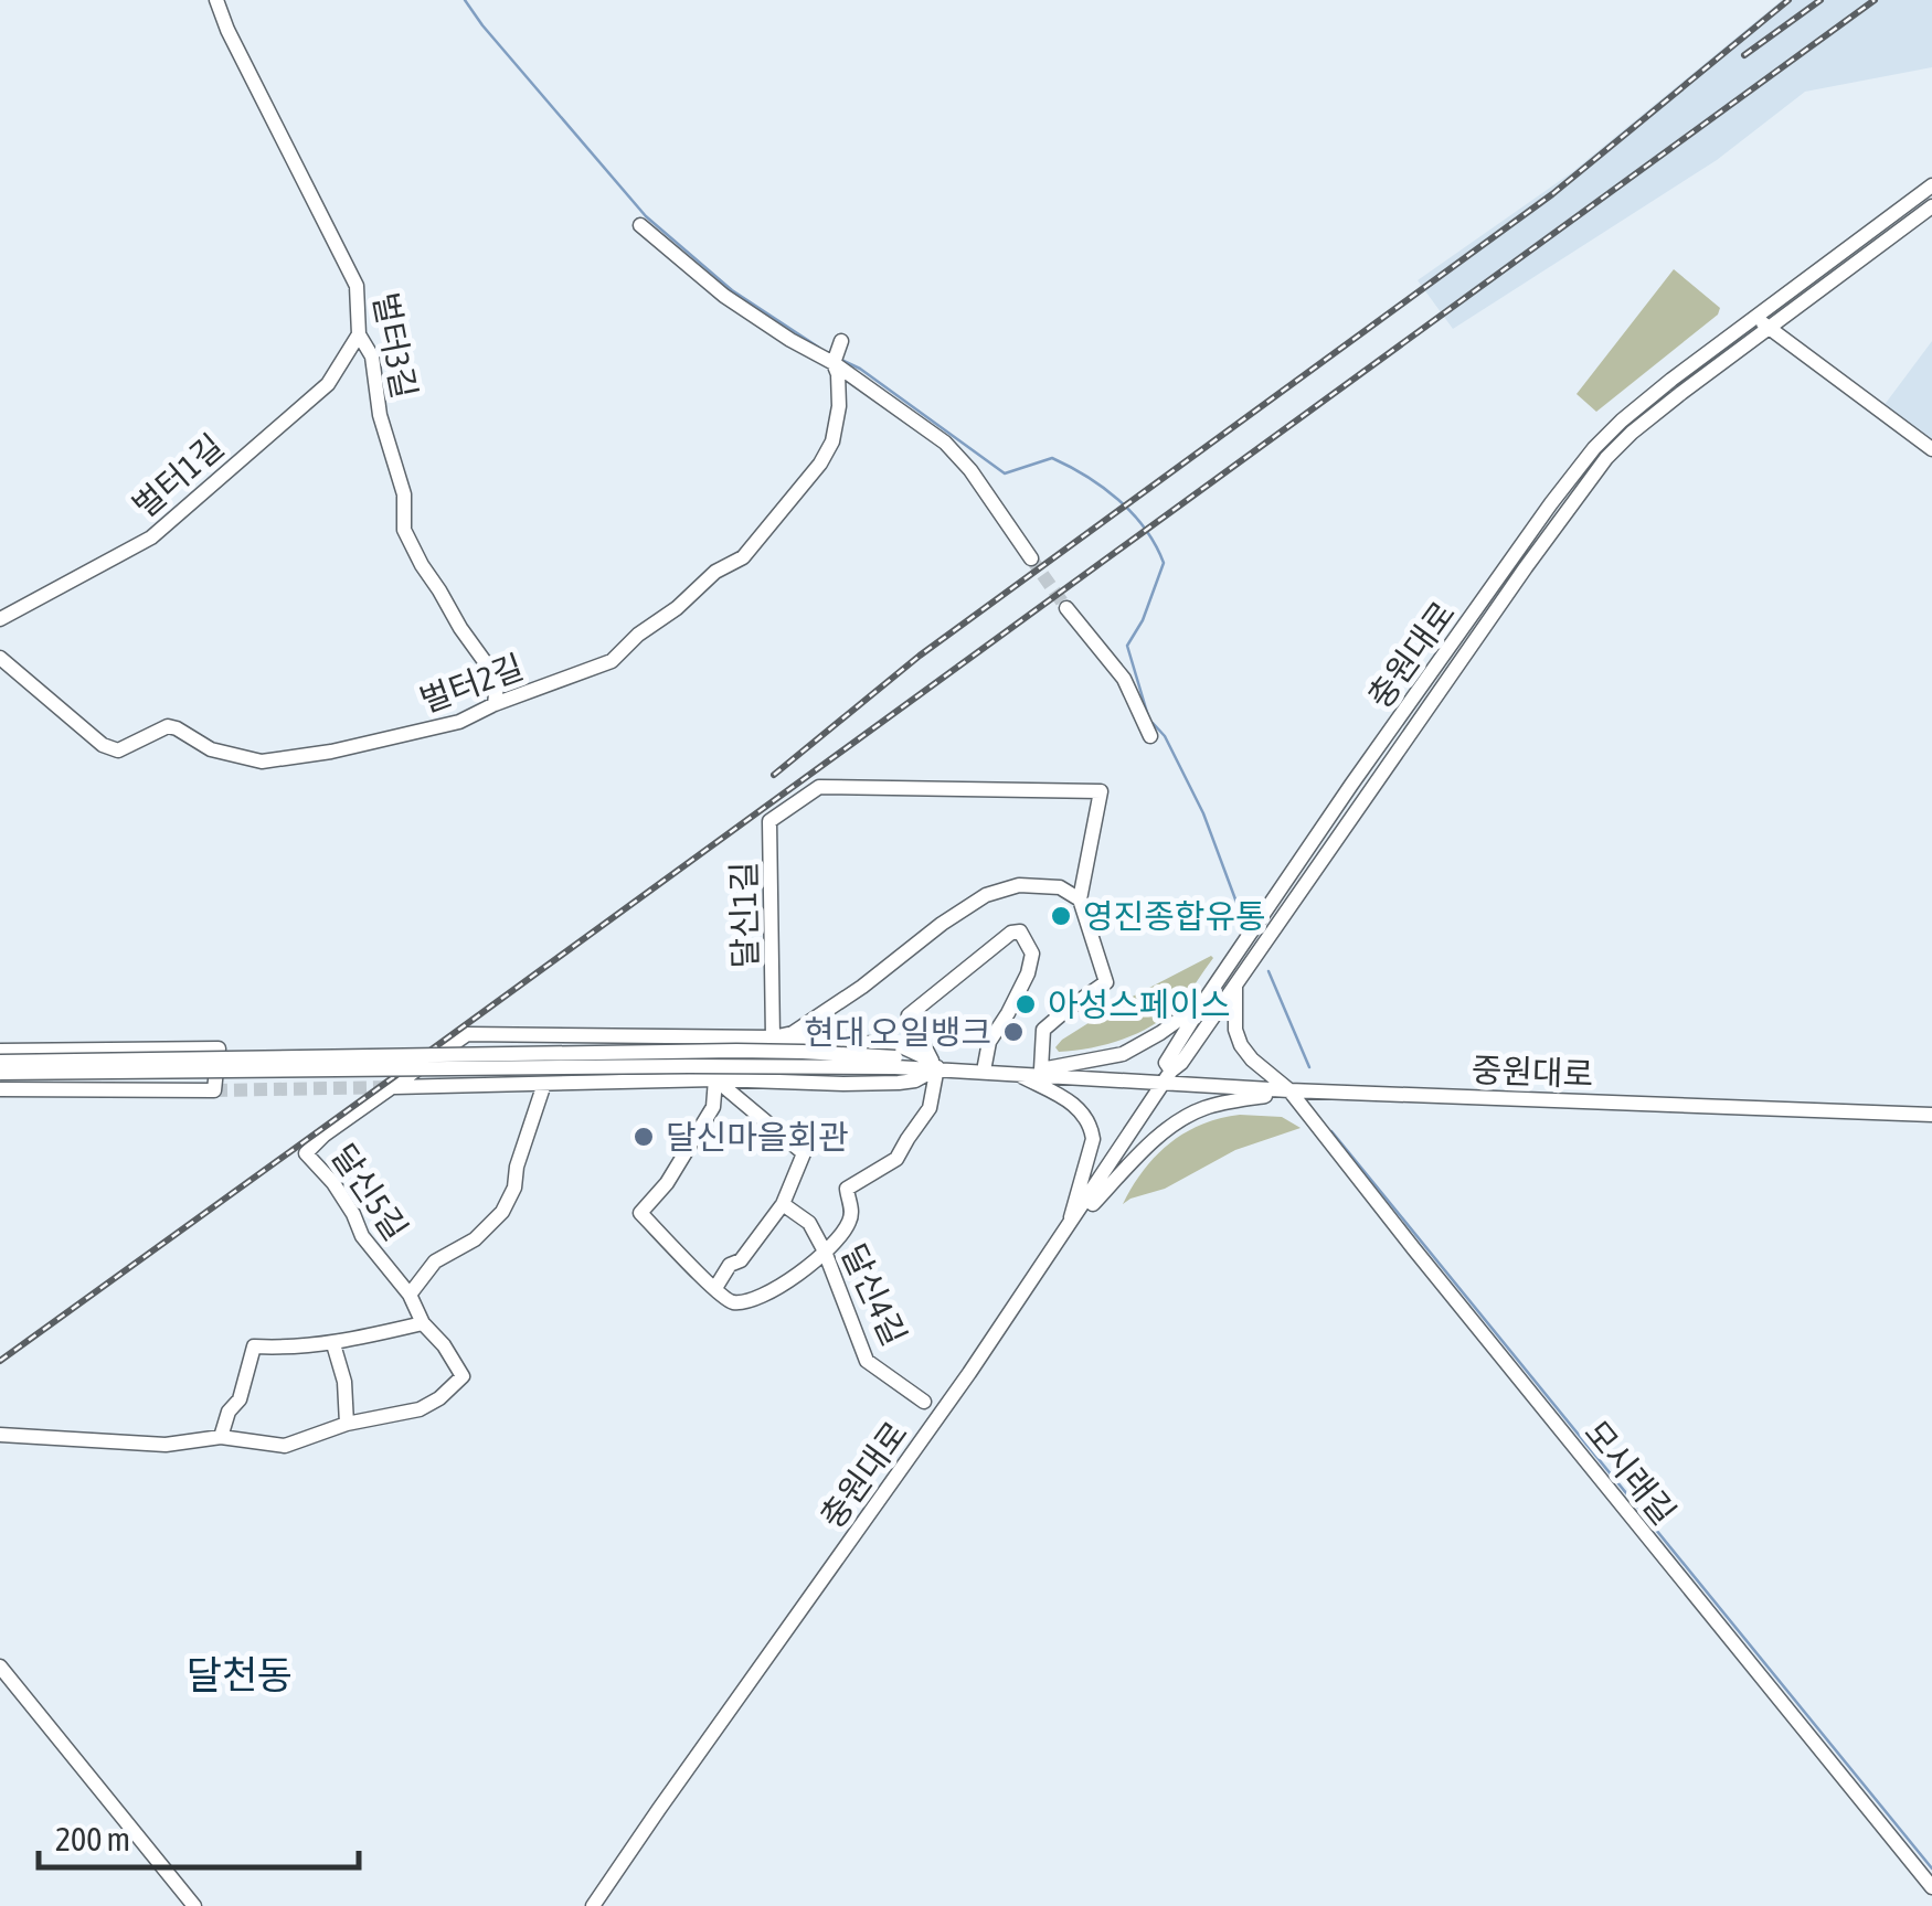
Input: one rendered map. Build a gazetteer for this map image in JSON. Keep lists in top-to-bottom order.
{
  "streets": {
    "street": [
      "벌터3길",
      "벌터1길",
      "충원대로",
      "벌터2길",
      "달신1길",
      "중원대로",
      "달신5길",
      "달신4길",
      "모시래길"
    ]
  },
  "crossings": [
    ["벌터3길", "벌터1길"],
    ["벌터3길", "벌터2길"],
    ["충원대로", "중원대로"],
    ["충원대로", "모시래길"],
    ["달신1길", "중원대로"],
    ["중원대로", "모시래길"]
  ],
  "districts": ["달천동"],
  "places": [
    "영진종합유통",
    "아성스페이스",
    "현대 오일뱅크",
    "달신마을회관"
  ],
  "scale_bar": "200 m"
}
